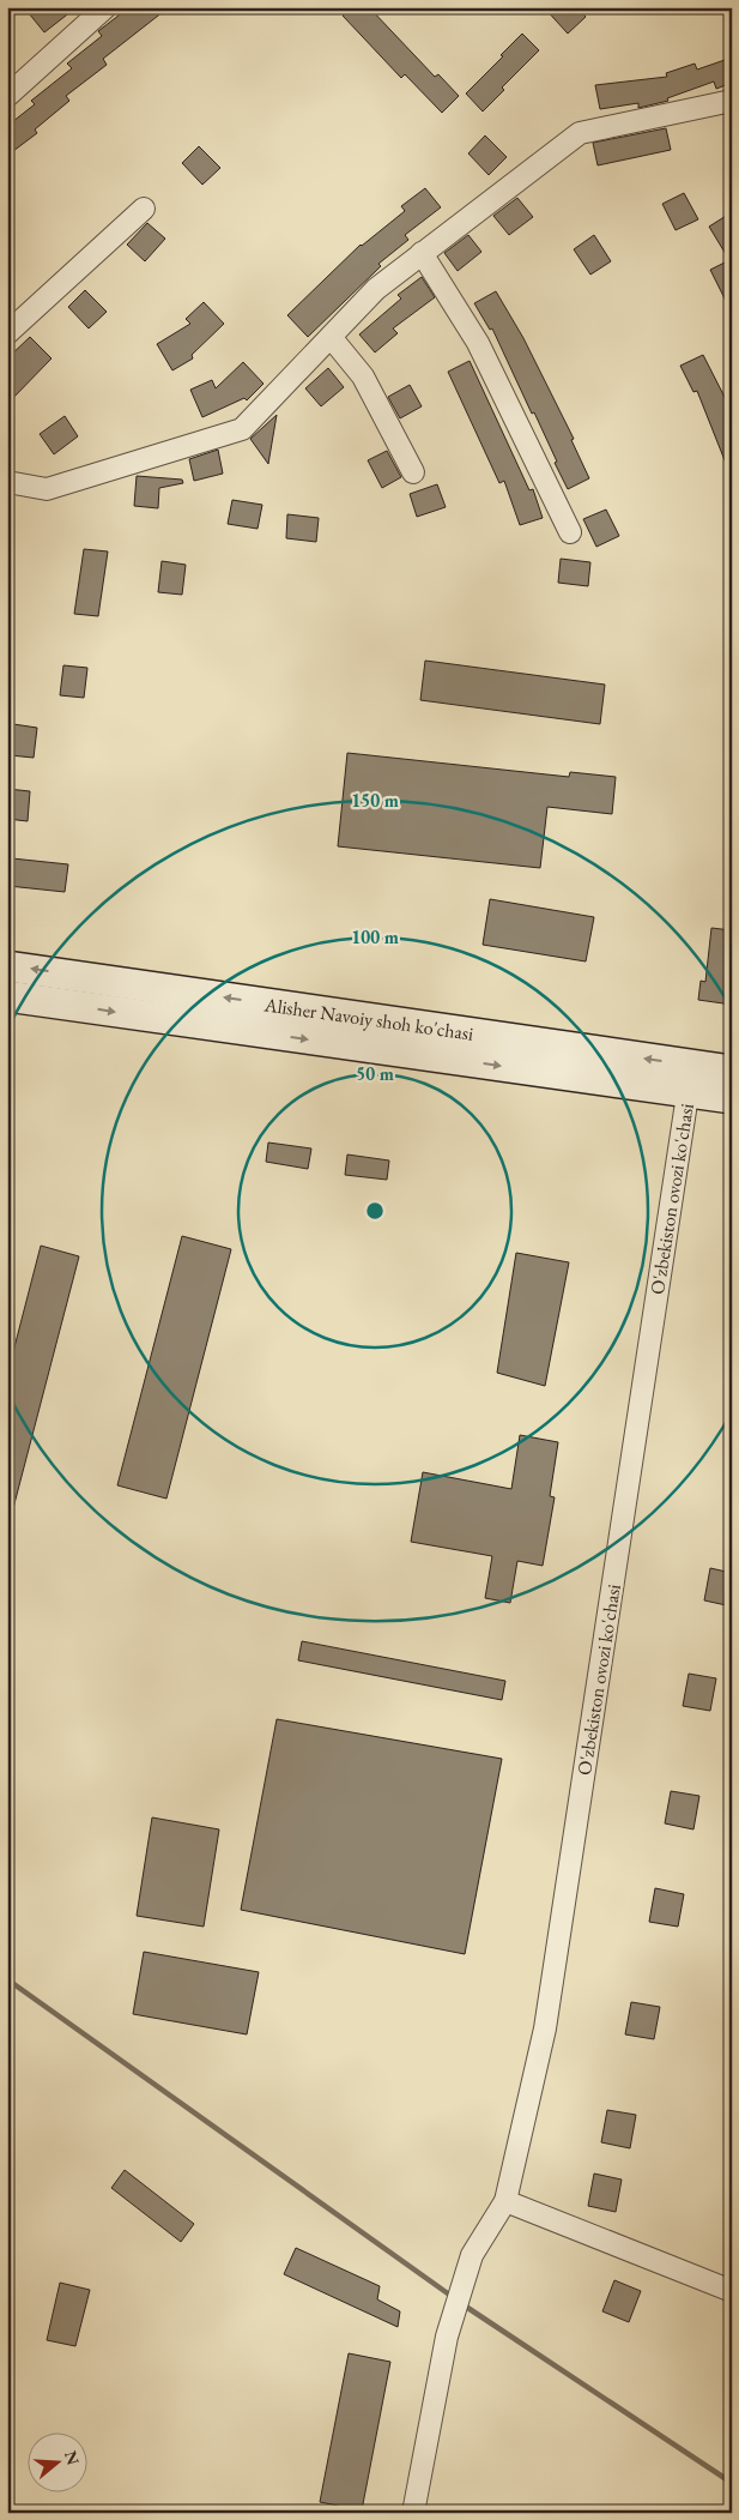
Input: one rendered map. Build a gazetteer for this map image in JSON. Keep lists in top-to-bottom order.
{
  "streets": {
    "main road": ["Alisher Navoiy shoh ko'chasi"],
    "street": ["O'zbekiston ovozi ko'chasi"]
  },
  "crossings": [
    ["Alisher Navoiy shoh ko'chasi", "O'zbekiston ovozi ko'chasi"]
  ],
  "north": "right",
  "rings": ["150 m", "100 m", "50 m"]
}
